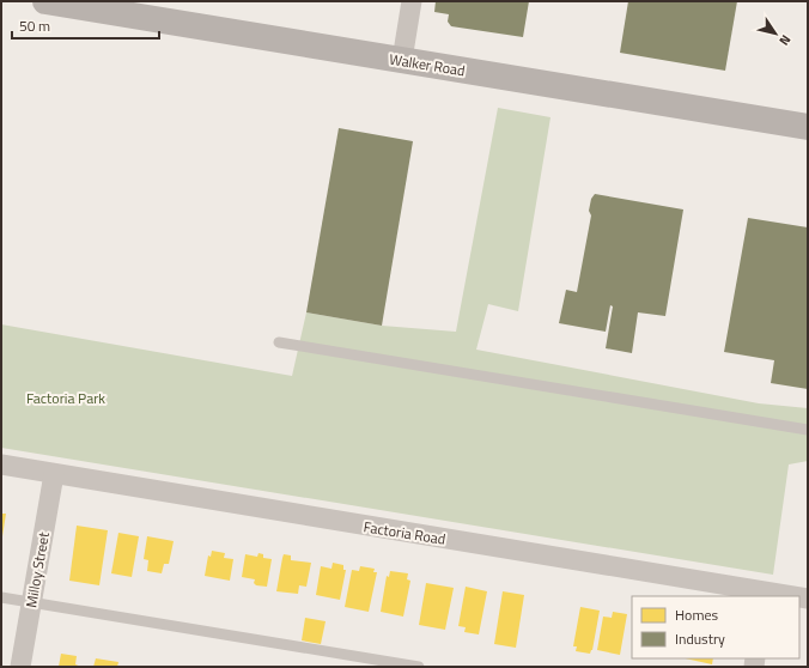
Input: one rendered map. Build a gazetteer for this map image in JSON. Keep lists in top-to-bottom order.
{
  "streets": {
    "main road": ["Walker Road"],
    "street": ["Factoria Road", "Milloy Street"]
  },
  "crossings": [
    ["Factoria Road", "Milloy Street"]
  ],
  "parks": ["Factoria Park"],
  "legend": ["Homes", "Industry"],
  "scale_bar": "50 m",
  "north": "bottom right"
}
